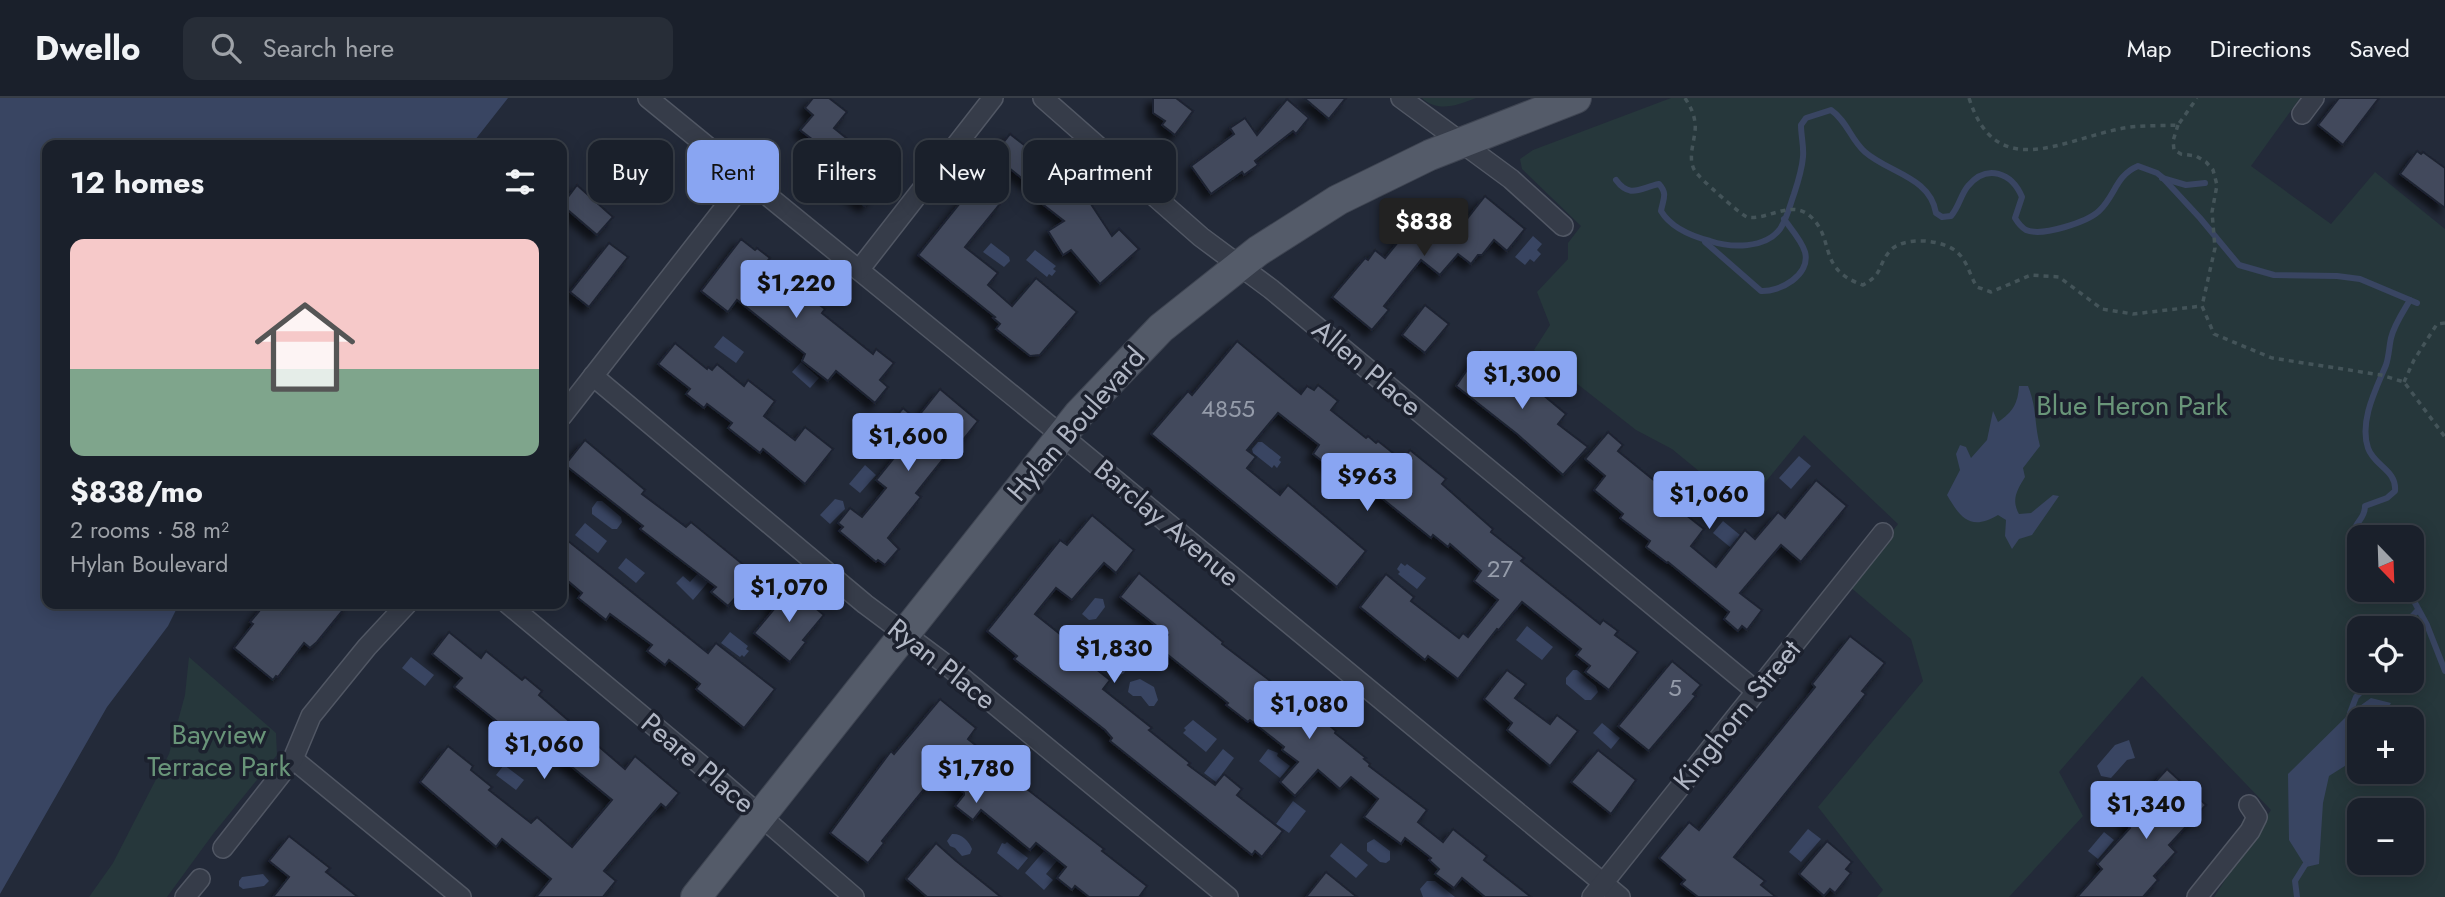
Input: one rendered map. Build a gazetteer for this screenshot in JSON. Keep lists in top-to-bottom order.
{
  "streets": {
    "main road": ["Hylan Boulevard"],
    "street": [
      "Allen Place",
      "Barclay Avenue",
      "Ryan Place",
      "Kinghorn Street",
      "Peare Place"
    ]
  },
  "crossings": [
    ["Allen Place", "Hylan Boulevard"],
    ["Allen Place", "Kinghorn Street"],
    ["Hylan Boulevard", "Barclay Avenue"],
    ["Hylan Boulevard", "Ryan Place"],
    ["Hylan Boulevard", "Peare Place"],
    ["Barclay Avenue", "Kinghorn Street"]
  ],
  "parks": ["Blue Heron Park", "Bayview Terrace Park"],
  "house_numbers": ["4855", "27", "5"],
  "north": "bottom right",
  "page": {
    "header": "Dwello",
    "search": "Search here",
    "nav": ["Map", "Directions", "Saved"],
    "chip": [
      "Buy",
      "Rent",
      "Filters",
      "New",
      "Apartment"
    ],
    "heading": "12 homes",
    "price": [
      "$838",
      "$1,220",
      "$1,300",
      "$1,600",
      "$963",
      "$1,060",
      "$1,070",
      "$1,830",
      "$1,080",
      "$1,060",
      "$1,780",
      "$1,340"
    ],
    "list": [
      {
        "name": "$838/mo",
        "note": "2 rooms · 58 m² · Hylan Boulevard"
      }
    ],
    "map_buttons": ["+", "−"]
  }
}
